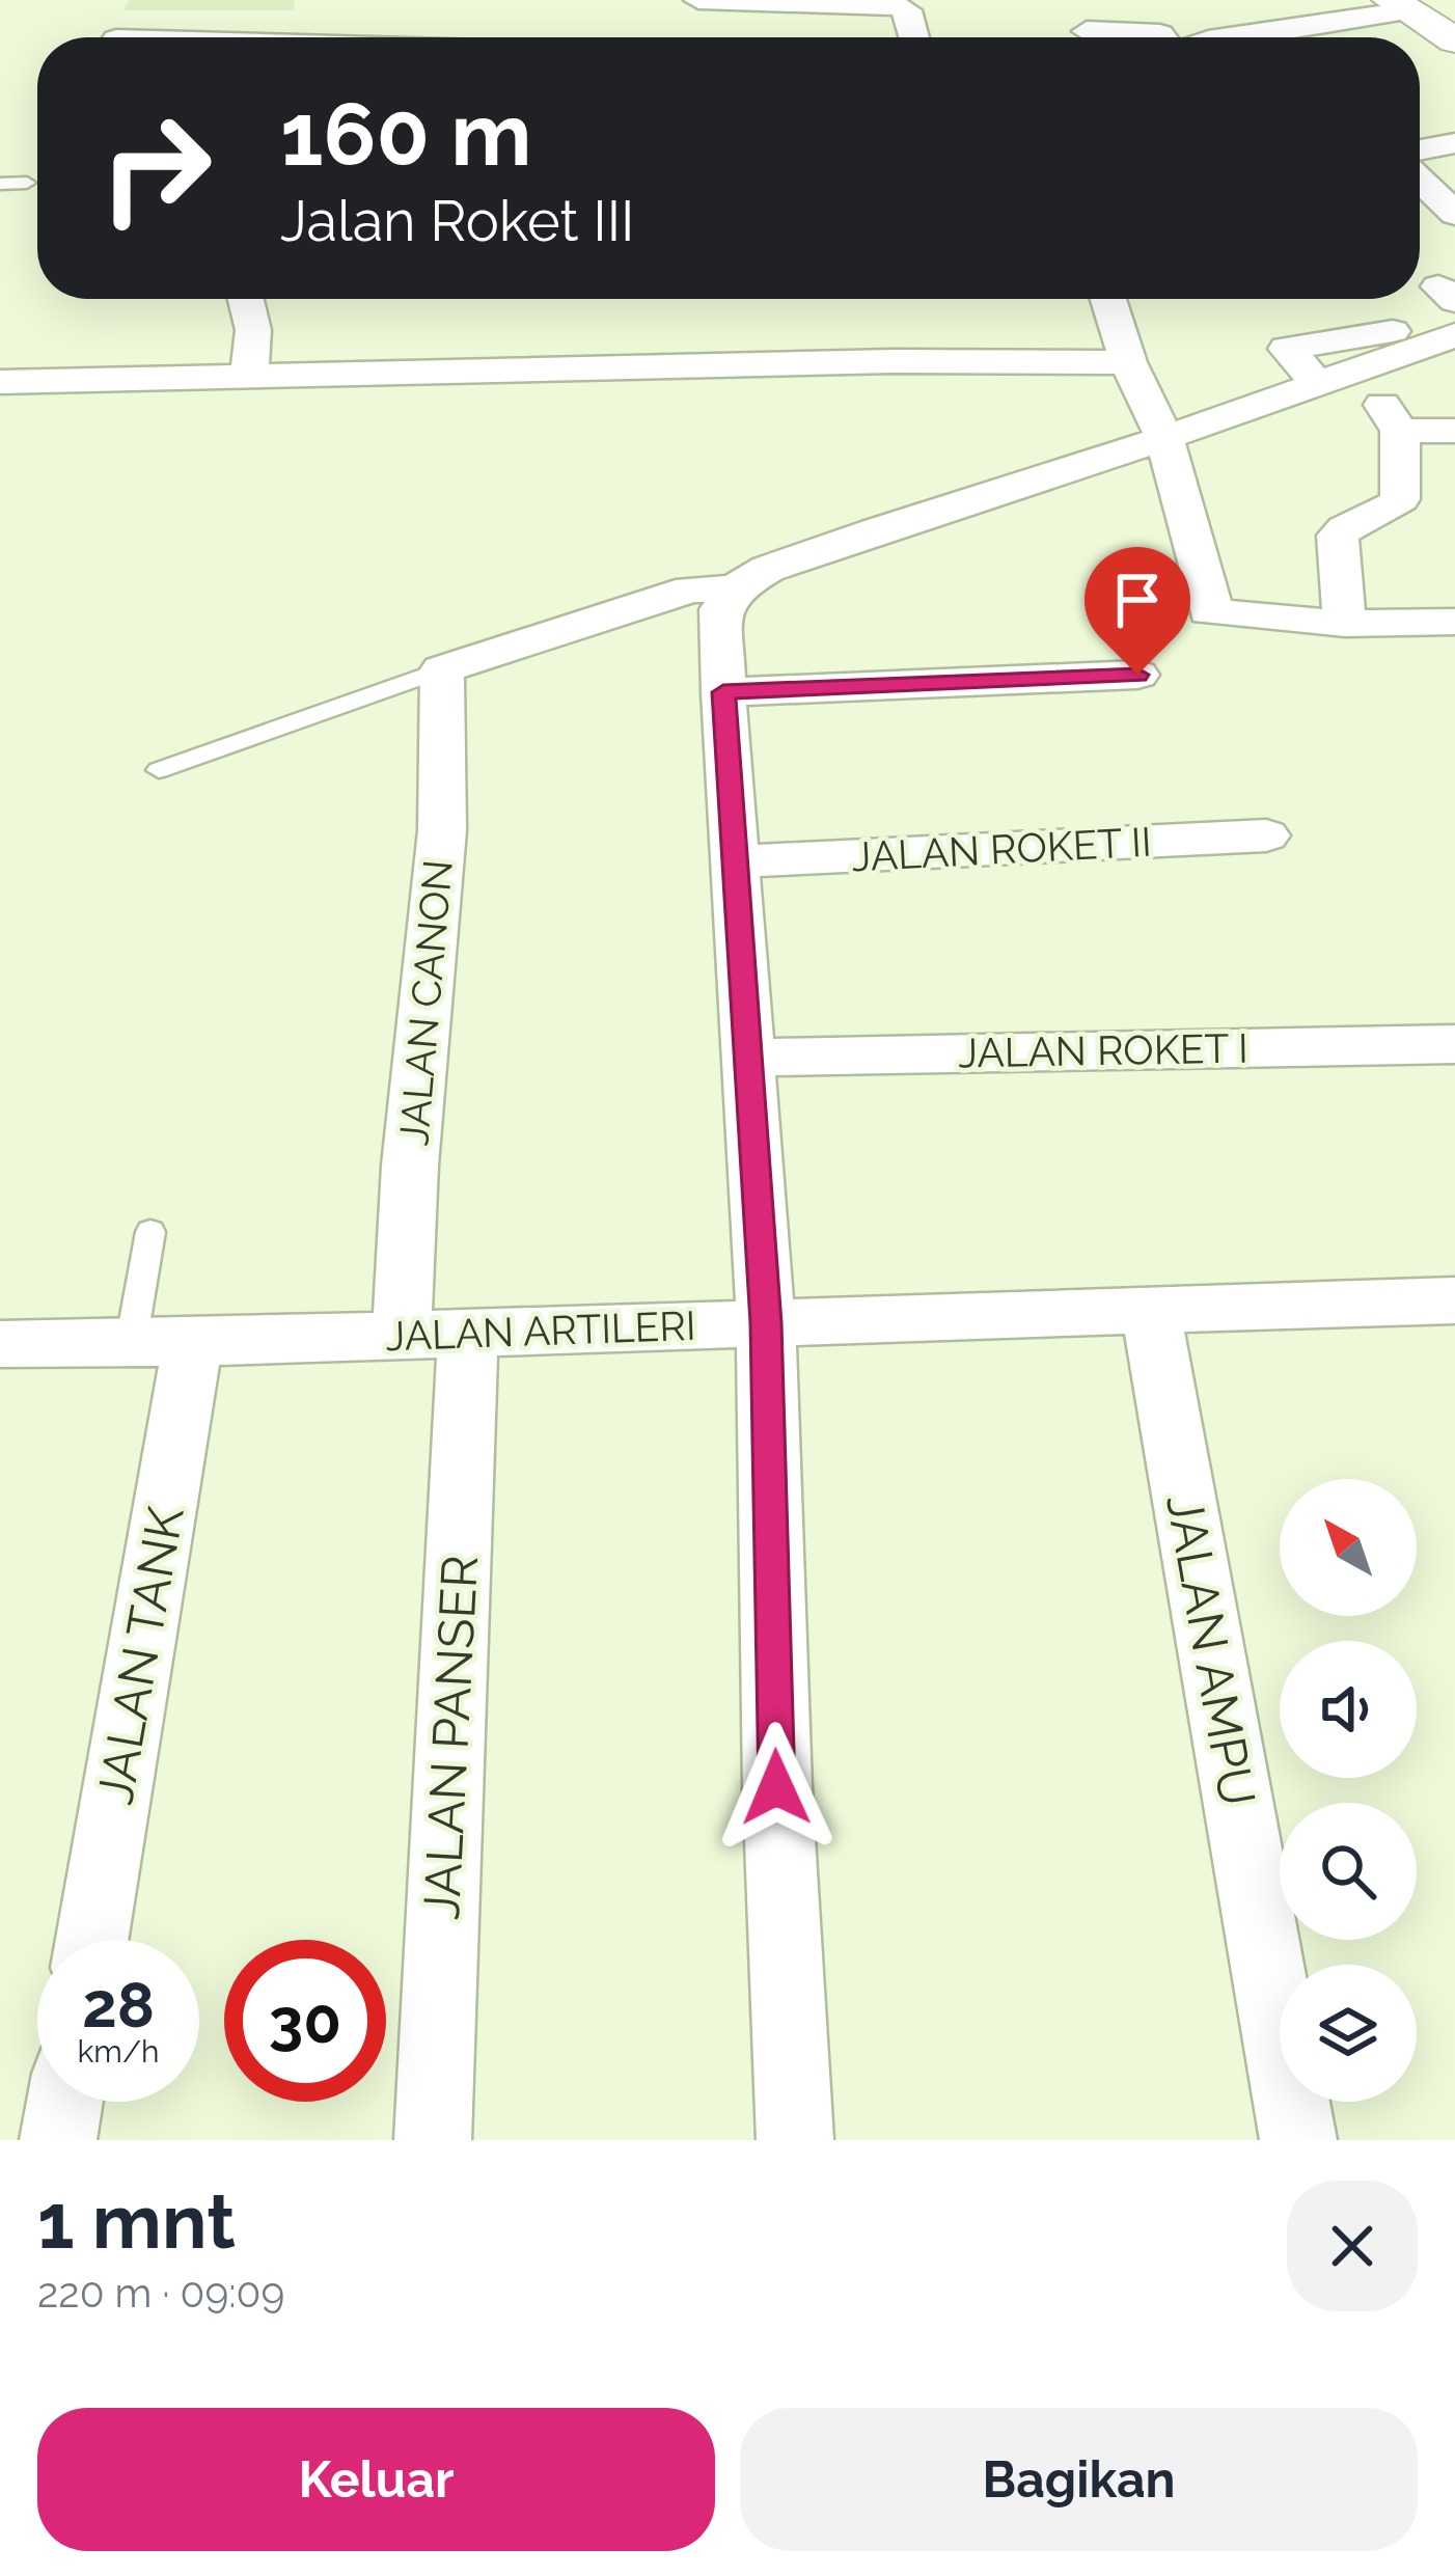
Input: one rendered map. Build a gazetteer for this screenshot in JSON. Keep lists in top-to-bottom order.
{
  "streets": {
    "street": [
      "JALAN ROKET II",
      "JALAN CANON",
      "JALAN ROKET I",
      "JALAN ARTILERI",
      "JALAN AMPU",
      "JALAN TANK",
      "JALAN PANSER"
    ]
  },
  "crossings": [
    ["JALAN CANON", "JALAN ARTILERI"],
    ["JALAN ARTILERI", "JALAN AMPU"],
    ["JALAN ARTILERI", "JALAN TANK"],
    ["JALAN ARTILERI", "JALAN PANSER"]
  ],
  "north": "top left",
  "page": {
    "turn": ["160 m", "Jalan Roket III"],
    "speed": "28 km/h",
    "limit": "30",
    "heading": ["1 mnt", "220 m · 09:09"],
    "buttons": ["Keluar", "Bagikan"]
  }
}
